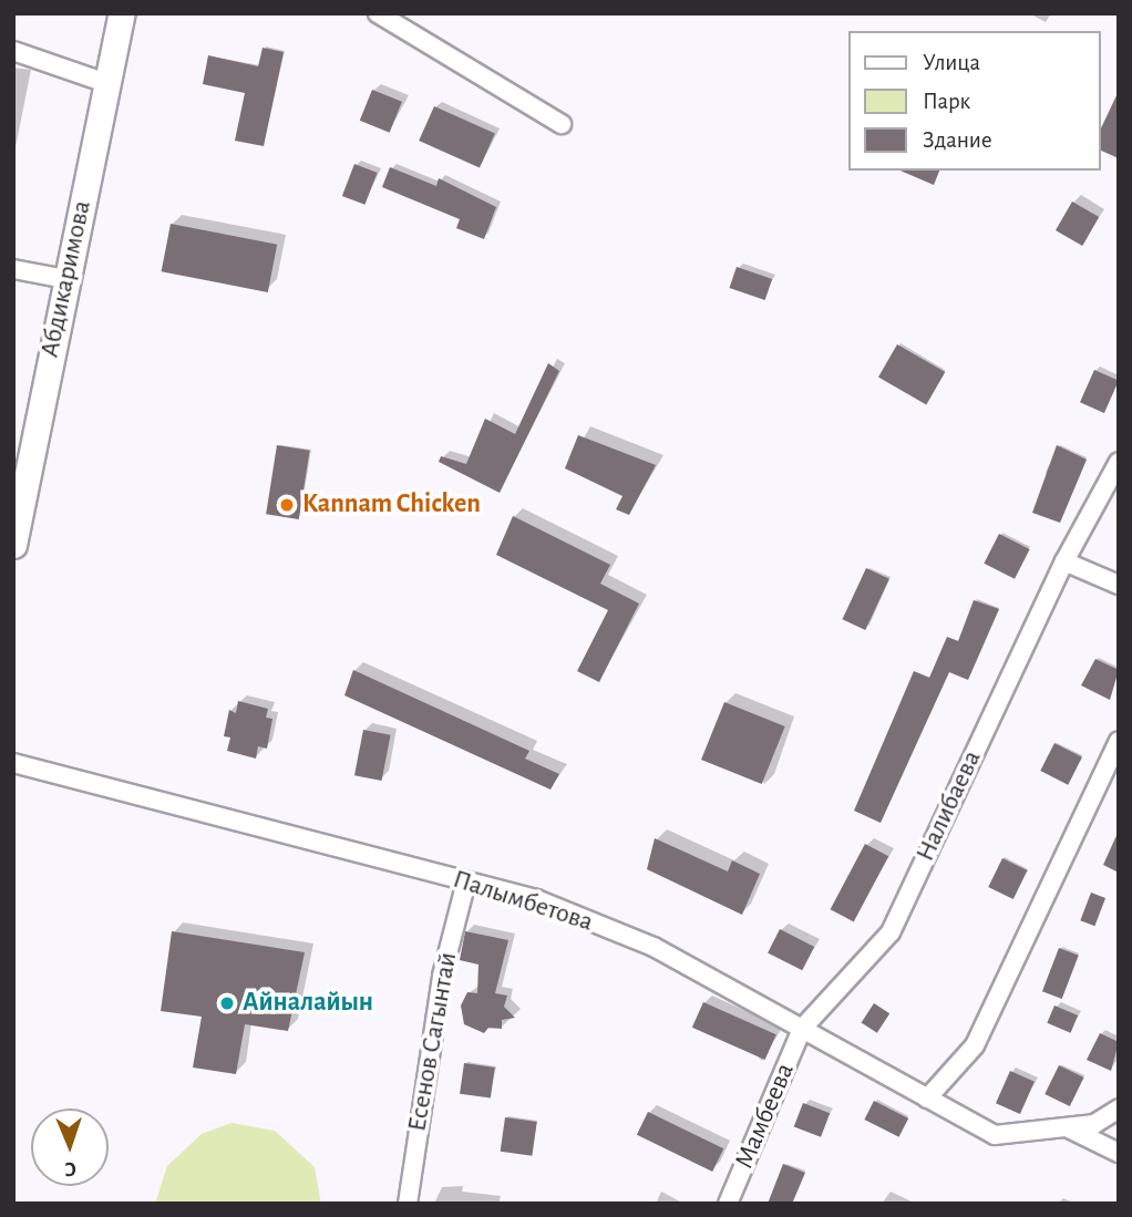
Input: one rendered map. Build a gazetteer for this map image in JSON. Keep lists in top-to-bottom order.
{
  "streets": {
    "main road": ["Абдикаримова"],
    "street": [
      "Налибаева",
      "Палымбетова",
      "Есенов Сагынтай",
      "Мамбеева"
    ]
  },
  "crossings": [
    ["Налибаева", "Палымбетова"],
    ["Налибаева", "Мамбеева"],
    ["Палымбетова", "Есенов Сагынтай"],
    ["Палымбетова", "Мамбеева"]
  ],
  "places": ["Kannam Chicken", "Айналайын"],
  "legend": ["Улица", "Парк", "Здание"],
  "north": "bottom"
}
